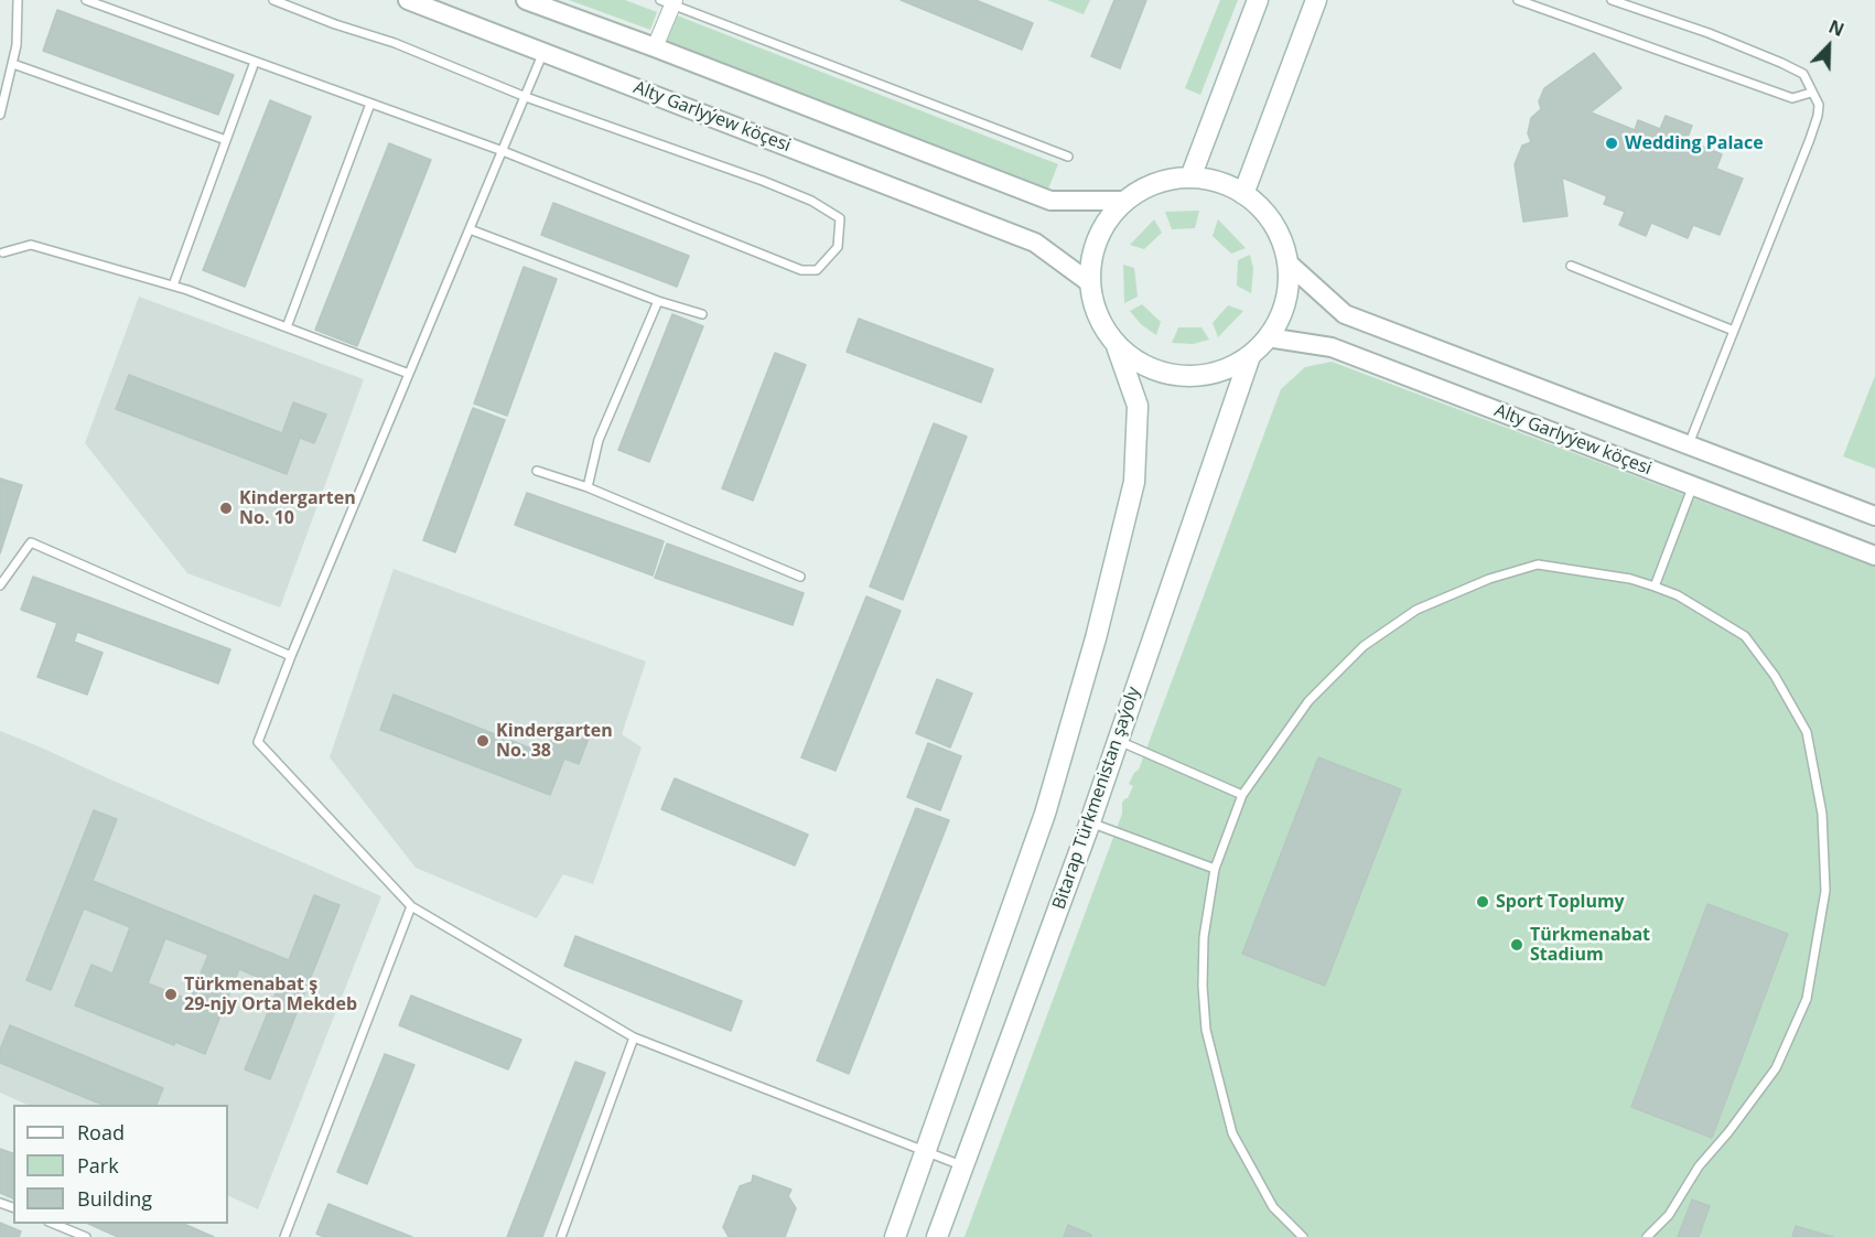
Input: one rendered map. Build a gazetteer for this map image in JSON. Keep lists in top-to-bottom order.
{
  "streets": {
    "main road": ["Bitarap Türkmenistan şaýoly"],
    "street": ["Alty Garlyýew köçesi"]
  },
  "crossings": [
    ["Alty Garlyýew köçesi", "Bitarap Türkmenistan şaýoly"]
  ],
  "places": [
    "Wedding Palace",
    "Kindergarten No. 10",
    "Kindergarten No. 38",
    "Sport Toplumy",
    "Türkmenabat Stadium",
    "Türkmenabat ş 29-njy Orta Mekdeb"
  ],
  "legend": ["Road", "Park", "Building"],
  "north": "top right"
}
